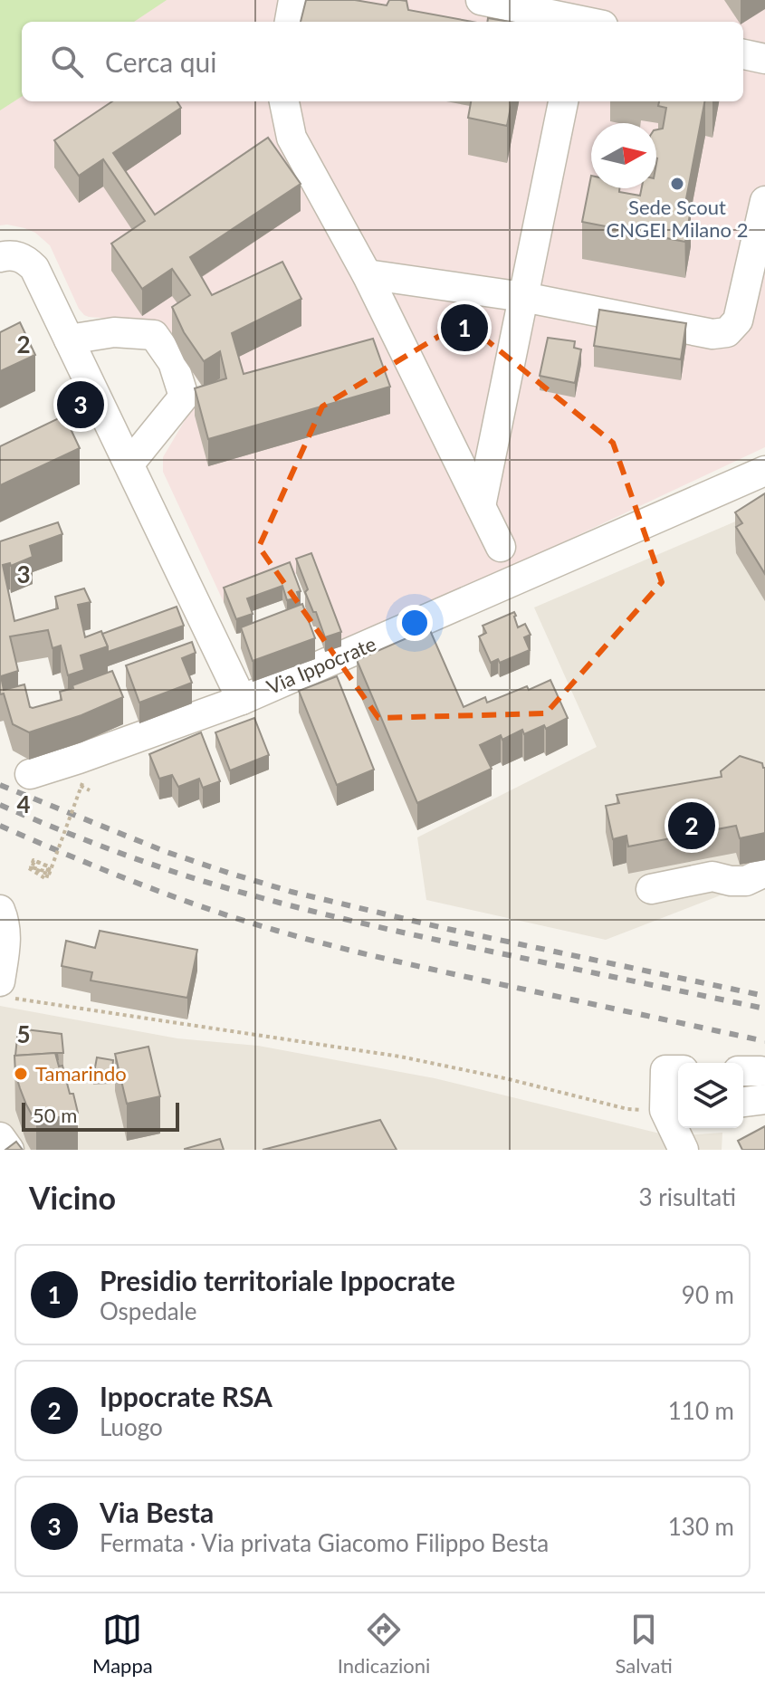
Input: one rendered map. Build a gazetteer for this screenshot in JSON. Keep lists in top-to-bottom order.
{
  "streets": {
    "street": ["Via Ippocrate"]
  },
  "places": ["Sede Scout CNGEI Milano 2", "Tamarindo"],
  "scale_bar": "50 m",
  "north": "right",
  "page": {
    "search": "Cerca qui",
    "pins": ["1", "3", "2"],
    "scale": "50 m",
    "heading": ["Vicino", "3 risultati"],
    "list": [
      {
        "mark": "1",
        "name": "Presidio territoriale Ippocrate",
        "note": "Ospedale",
        "value": "90 m"
      },
      {
        "mark": "2",
        "name": "Ippocrate RSA",
        "note": "Luogo",
        "value": "110 m"
      },
      {
        "mark": "3",
        "name": "Via Besta",
        "note": "Fermata · Via privata Giacomo Filippo Besta",
        "value": "130 m"
      }
    ],
    "nav": ["Mappa", "Indicazioni", "Salvati"]
  },
  "grid": {
    "rows": [
      "2",
      "3",
      "4",
      "5"
    ]
  }
}
